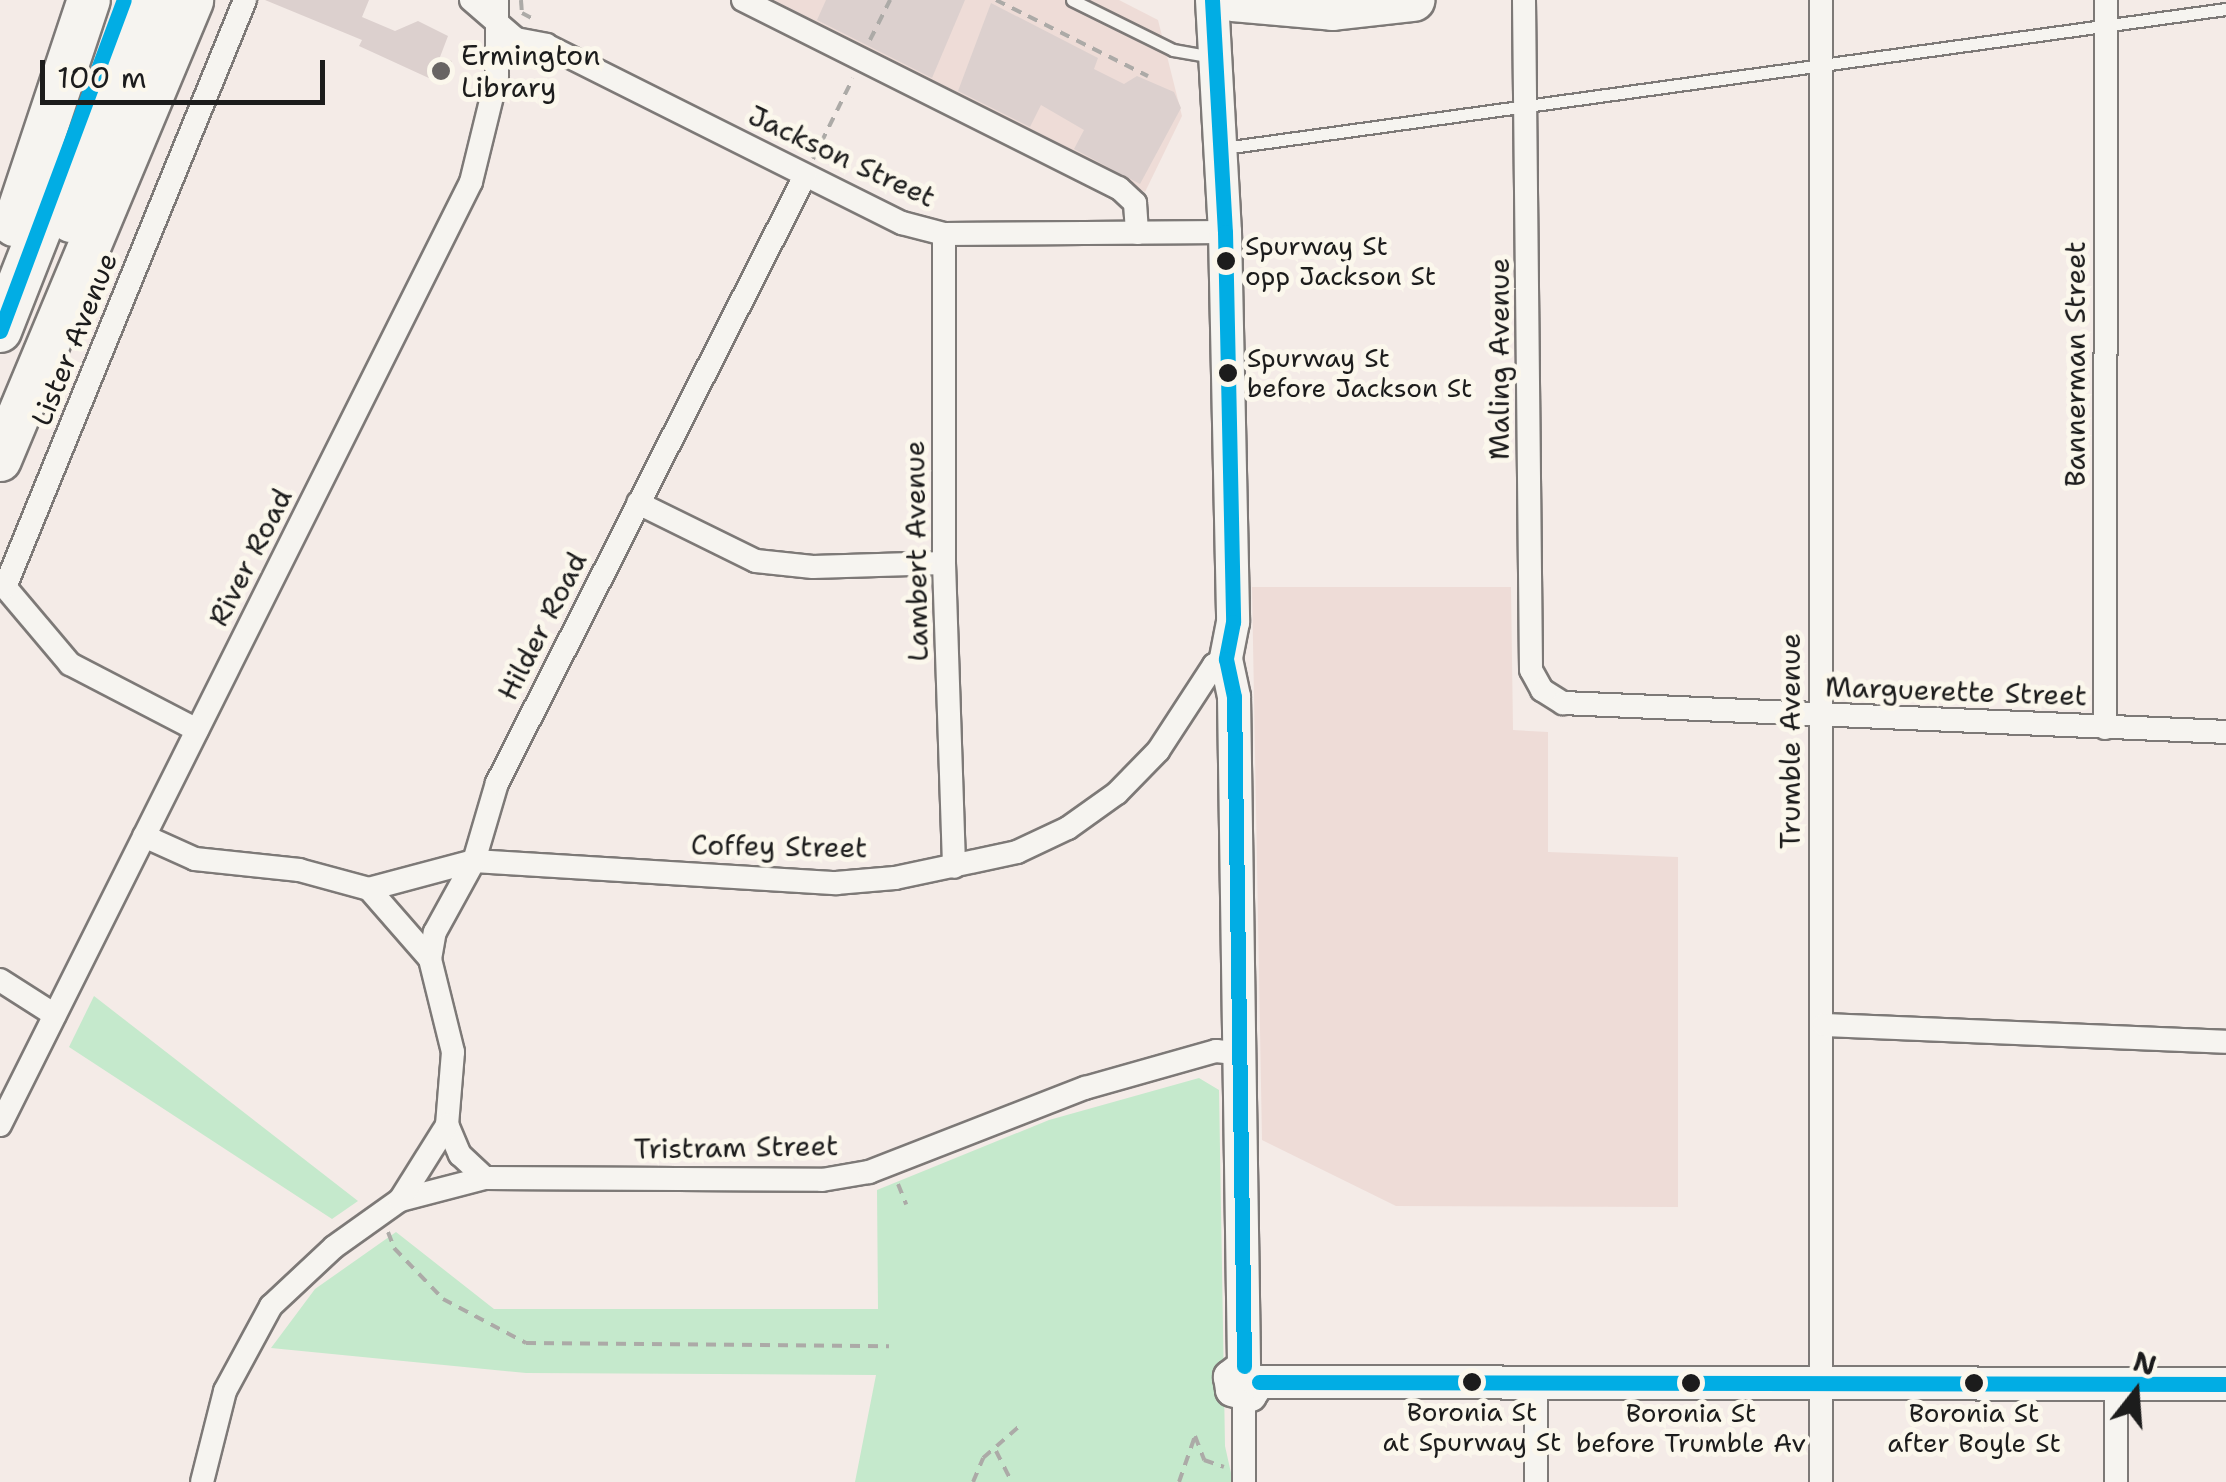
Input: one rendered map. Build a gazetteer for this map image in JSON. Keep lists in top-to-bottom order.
{
  "streets": {
    "street": [
      "Jackson Street",
      "Lister Avenue",
      "Maling Avenue",
      "Bannerman Street",
      "Lambert Avenue",
      "River Road",
      "Hilder Road",
      "Marguerette Street",
      "Trumble Avenue",
      "Coffey Street",
      "Tristram Street"
    ]
  },
  "crossings": [
    ["Jackson Street", "Lambert Avenue"],
    ["Jackson Street", "River Road"],
    ["Jackson Street", "Hilder Road"],
    ["Lister Avenue", "River Road"],
    ["Maling Avenue", "Marguerette Street"],
    ["Bannerman Street", "Marguerette Street"],
    ["Lambert Avenue", "Coffey Street"],
    ["Hilder Road", "Coffey Street"],
    ["Hilder Road", "Tristram Street"],
    ["Marguerette Street", "Trumble Avenue"]
  ],
  "places": [
    "Ermington Library",
    "Spurway St opp Jackson St",
    "Spurway St before Jackson St",
    "Boronia St at Spurway St",
    "Boronia St before Trumble Av",
    "Boronia St after Boyle St"
  ],
  "scale_bar": "100 m",
  "north": "top"
}
